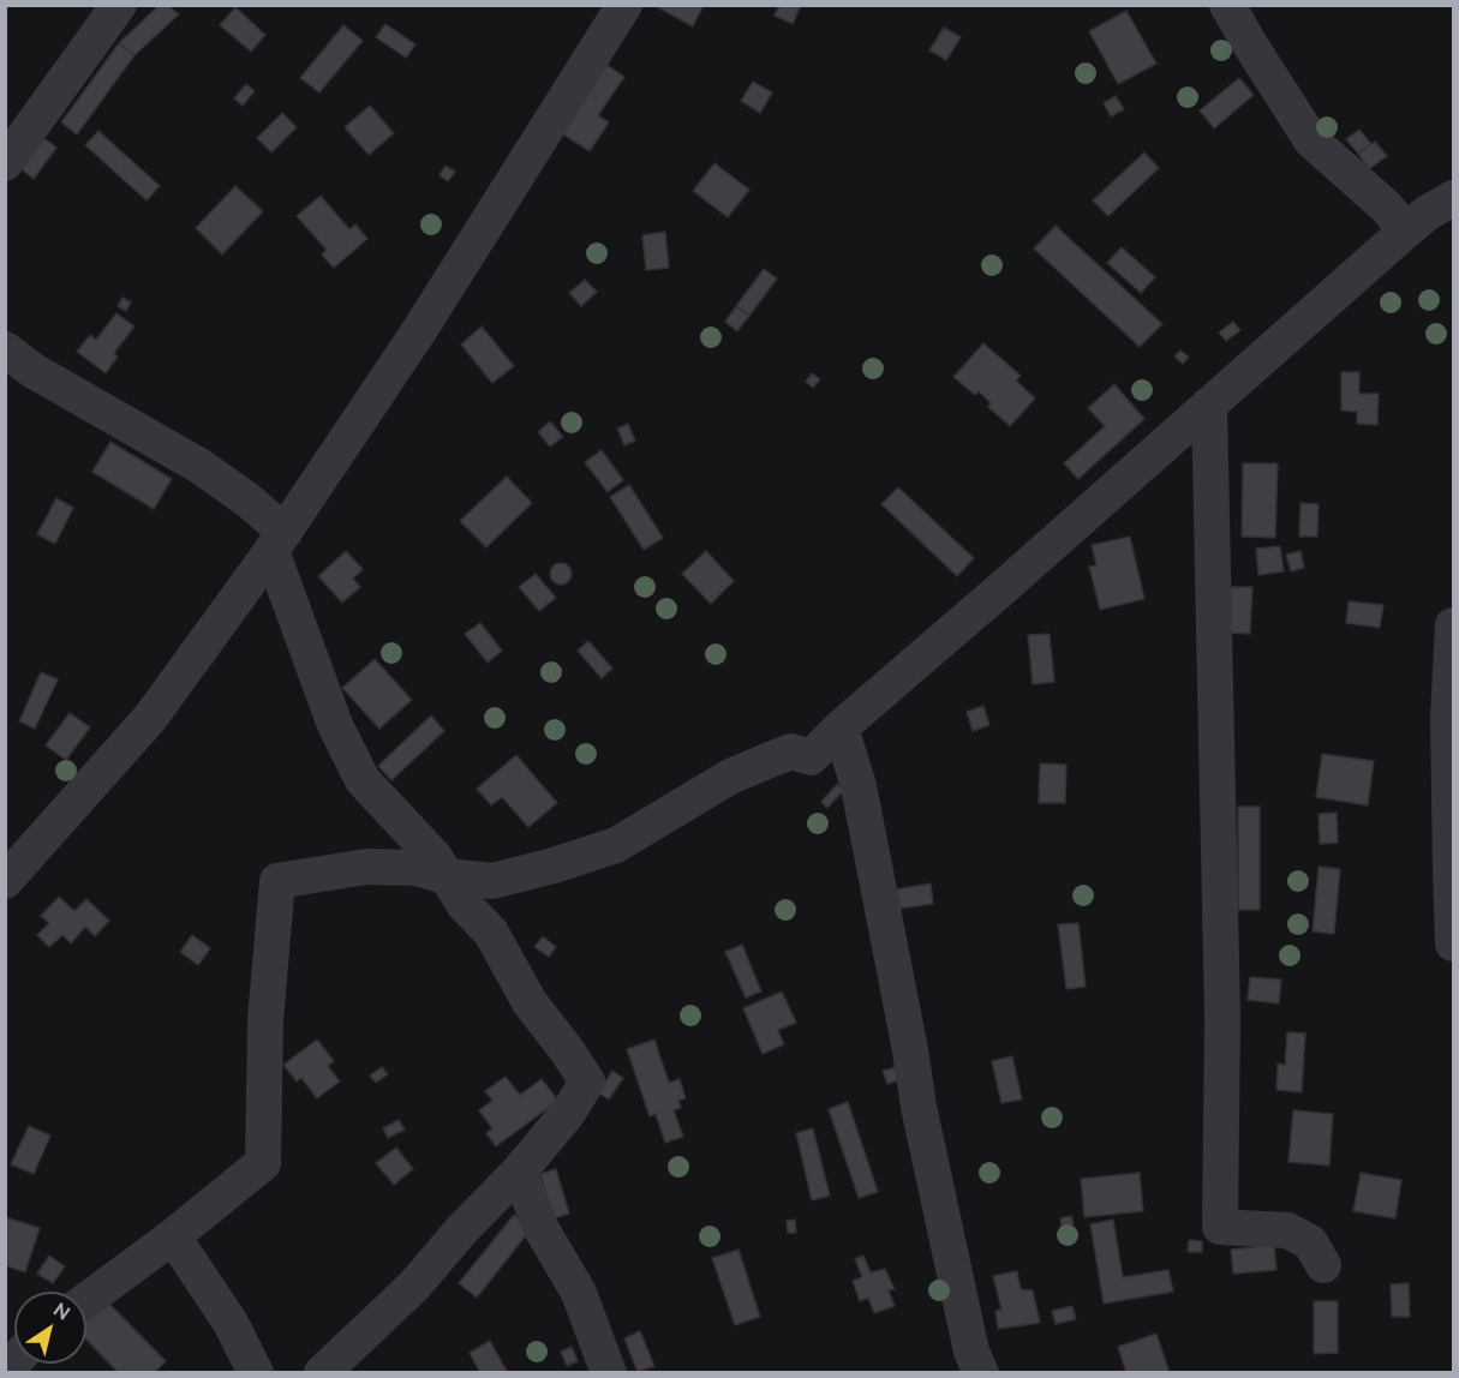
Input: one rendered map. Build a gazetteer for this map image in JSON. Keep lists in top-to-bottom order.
{
  "north": "top right"
}
